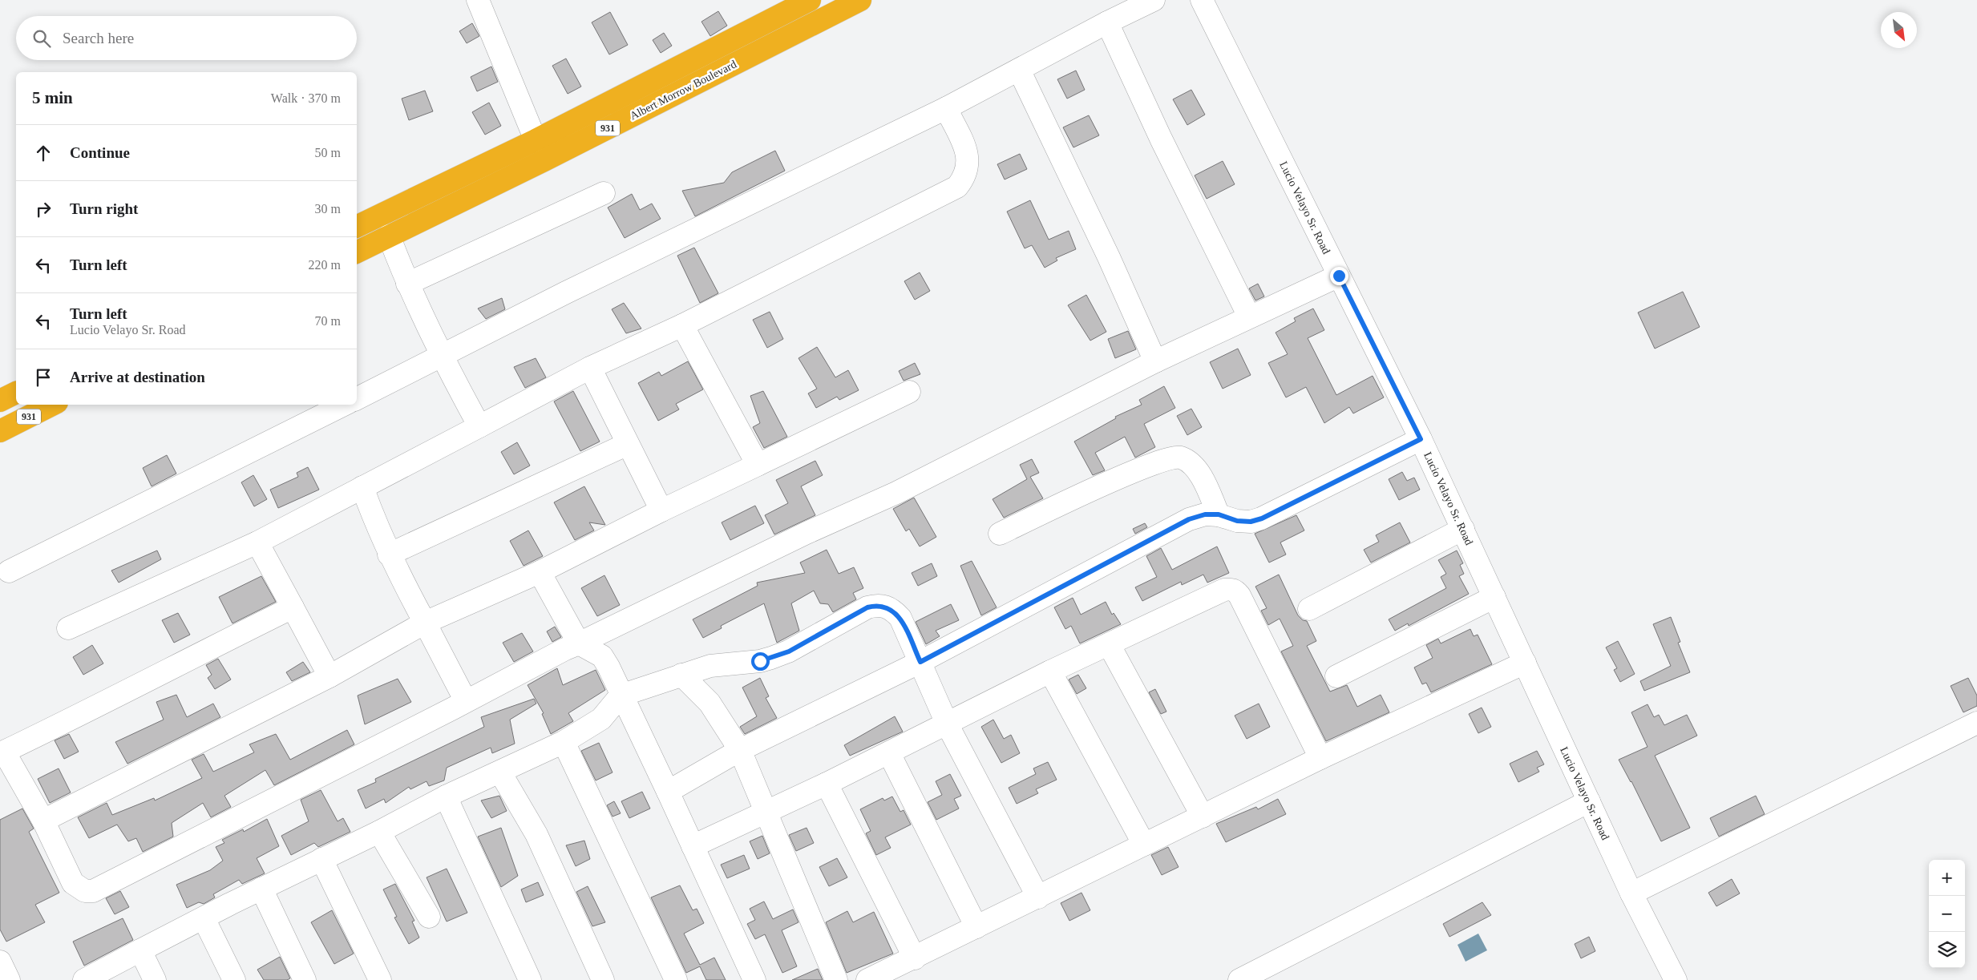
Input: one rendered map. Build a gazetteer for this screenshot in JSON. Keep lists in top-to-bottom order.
{
  "streets": {
    "highway": ["Albert Morrow Boulevard", "931"],
    "street": ["Lucio Velayo Sr. Road"]
  },
  "north": "bottom right",
  "page": {
    "search": "Search here",
    "heading": ["5 min", "Walk · 370 m"],
    "list": [
      ["Continue", "50 m"],
      ["Turn right", "30 m"],
      ["Turn left", "220 m"],
      ["Turn left", "Lucio Velayo Sr. Road", "70 m"],
      "Arrive at destination"
    ],
    "map_buttons": ["+", "−"]
  }
}
